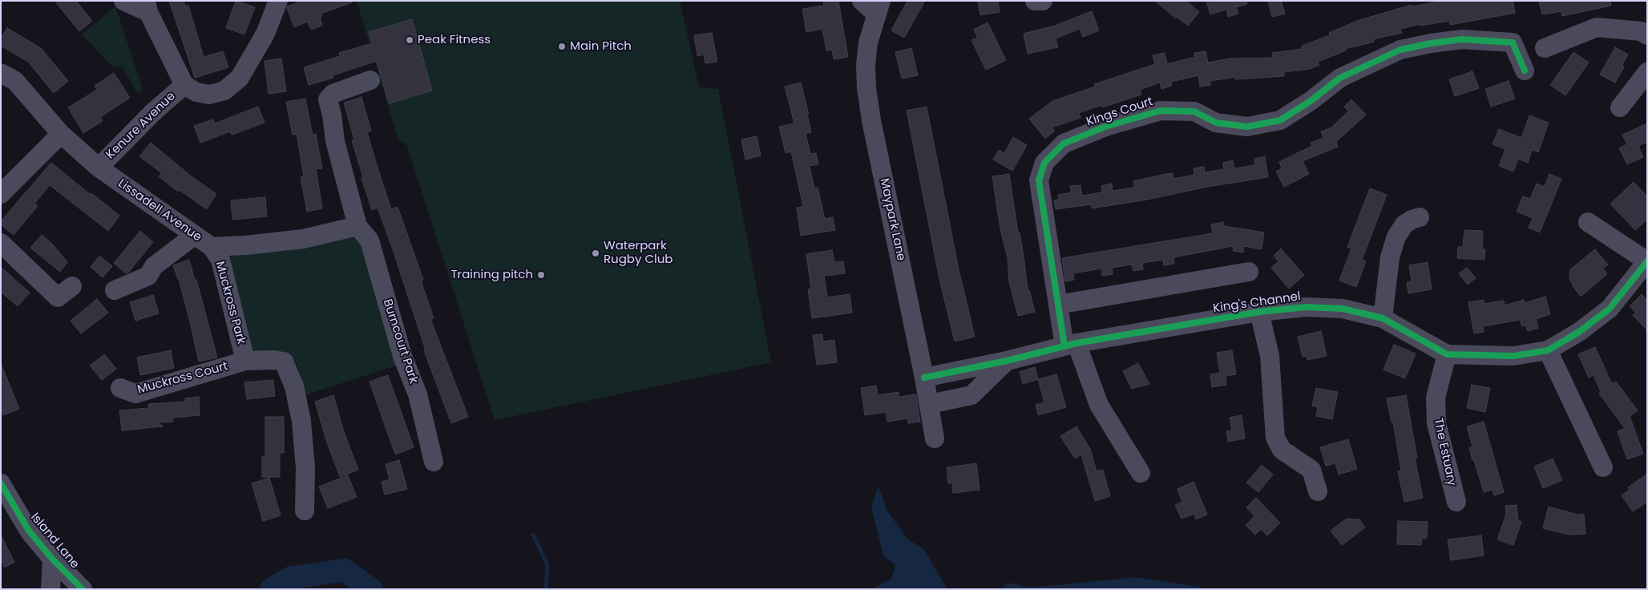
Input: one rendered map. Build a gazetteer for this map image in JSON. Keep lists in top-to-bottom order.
{
  "streets": {
    "street": [
      "Kings Court",
      "Kenure Avenue",
      "Lissadell Avenue",
      "Maypark Lane",
      "Muckross Park",
      "King's Channel",
      "Burncourt Park",
      "Muckross Court",
      "The Estuary",
      "Island Lane"
    ]
  },
  "crossings": [
    ["Kings Court", "King's Channel"],
    ["Kenure Avenue", "Lissadell Avenue"],
    ["Lissadell Avenue", "Muckross Park"],
    ["Lissadell Avenue", "Burncourt Park"],
    ["Maypark Lane", "King's Channel"],
    ["Muckross Park", "Muckross Court"],
    ["King's Channel", "The Estuary"]
  ],
  "places": [
    "Peak Fitness",
    "Main Pitch",
    "Waterpark Rugby Club",
    "Training pitch"
  ]
}
